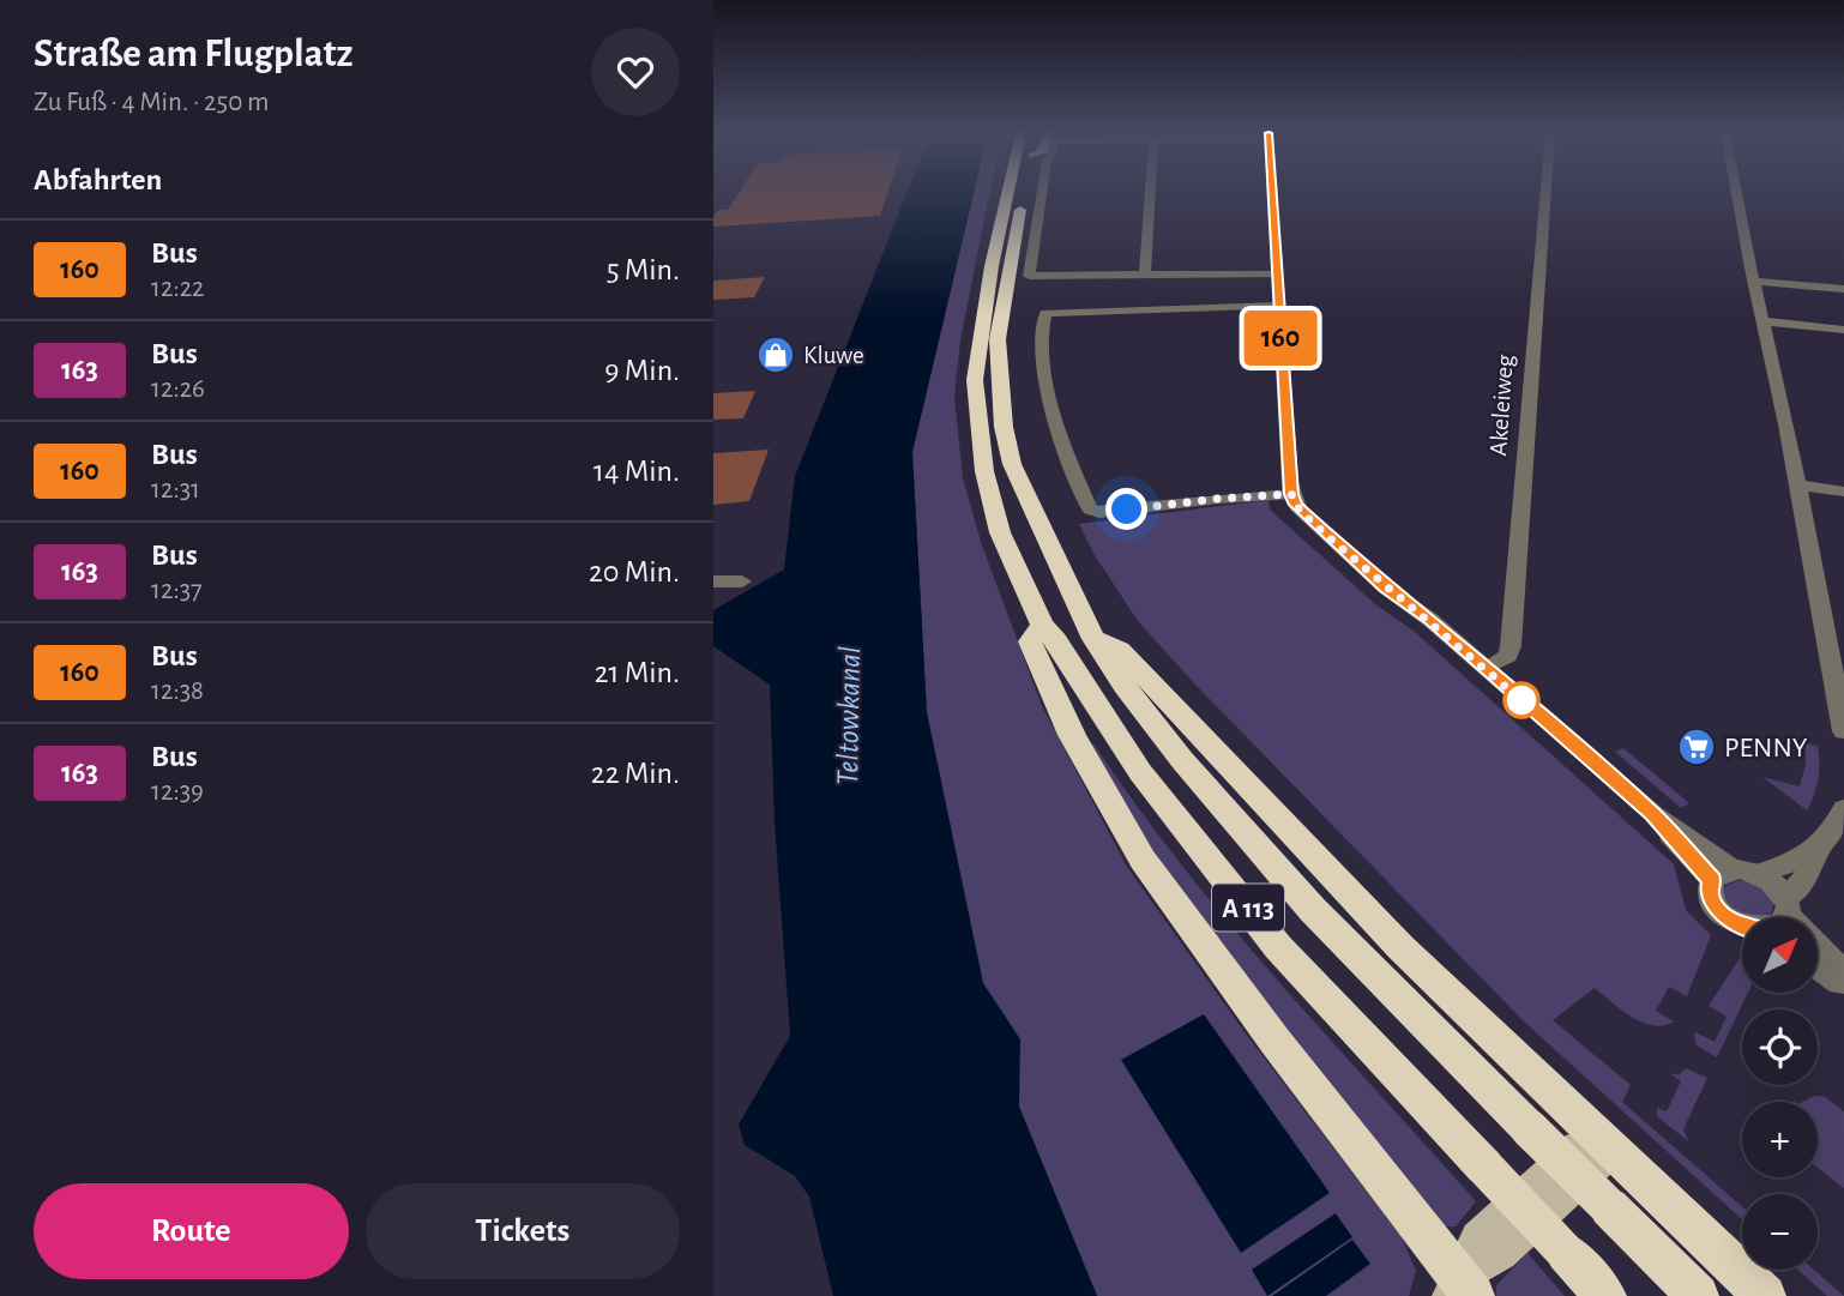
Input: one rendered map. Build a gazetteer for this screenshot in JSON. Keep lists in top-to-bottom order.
{
  "streets": {
    "highway": ["A 113"],
    "street": ["Akeleiweg"]
  },
  "water": ["Teltowkanal"],
  "places": {
    "shop": ["Kluwe"],
    "supermarket": ["PENNY"]
  },
  "lines": ["bus line 160"],
  "north": "top right",
  "page": {
    "heading": [
      ["Straße am Flugplatz", "Zu Fuß · 4 Min. · 250 m"],
      "Abfahrten"
    ],
    "on_map": "160",
    "list": [
      {
        "mark": "160",
        "name": "Bus",
        "note": "12:22",
        "value": "5 Min."
      },
      {
        "mark": "163",
        "name": "Bus",
        "note": "12:26",
        "value": "9 Min."
      },
      {
        "mark": "160",
        "name": "Bus",
        "note": "12:31",
        "value": "14 Min."
      },
      {
        "mark": "163",
        "name": "Bus",
        "note": "12:37",
        "value": "20 Min."
      },
      {
        "mark": "160",
        "name": "Bus",
        "note": "12:38",
        "value": "21 Min."
      },
      {
        "mark": "163",
        "name": "Bus",
        "note": "12:39",
        "value": "22 Min."
      }
    ],
    "map_buttons": ["+", "−"],
    "buttons": ["Route", "Tickets"]
  }
}
